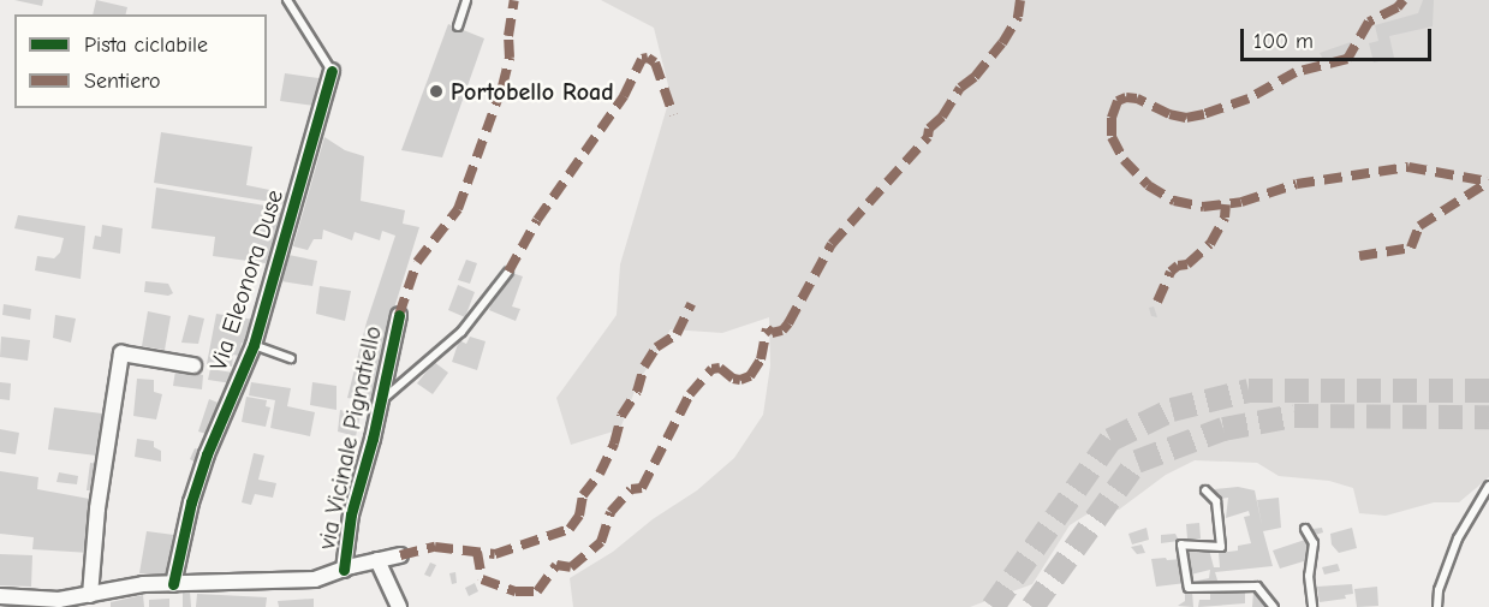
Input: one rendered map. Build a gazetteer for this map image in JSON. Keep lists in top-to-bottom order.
{
  "streets": {
    "street": ["Via Eleonora Duse", "via Vicinale Pignatiello"]
  },
  "crossings": [
    ["Via Eleonora Duse", "via Vicinale Pignatiello"]
  ],
  "places": ["Portobello Road"],
  "legend": ["Pista ciclabile", "Sentiero"],
  "scale_bar": "100 m"
}
